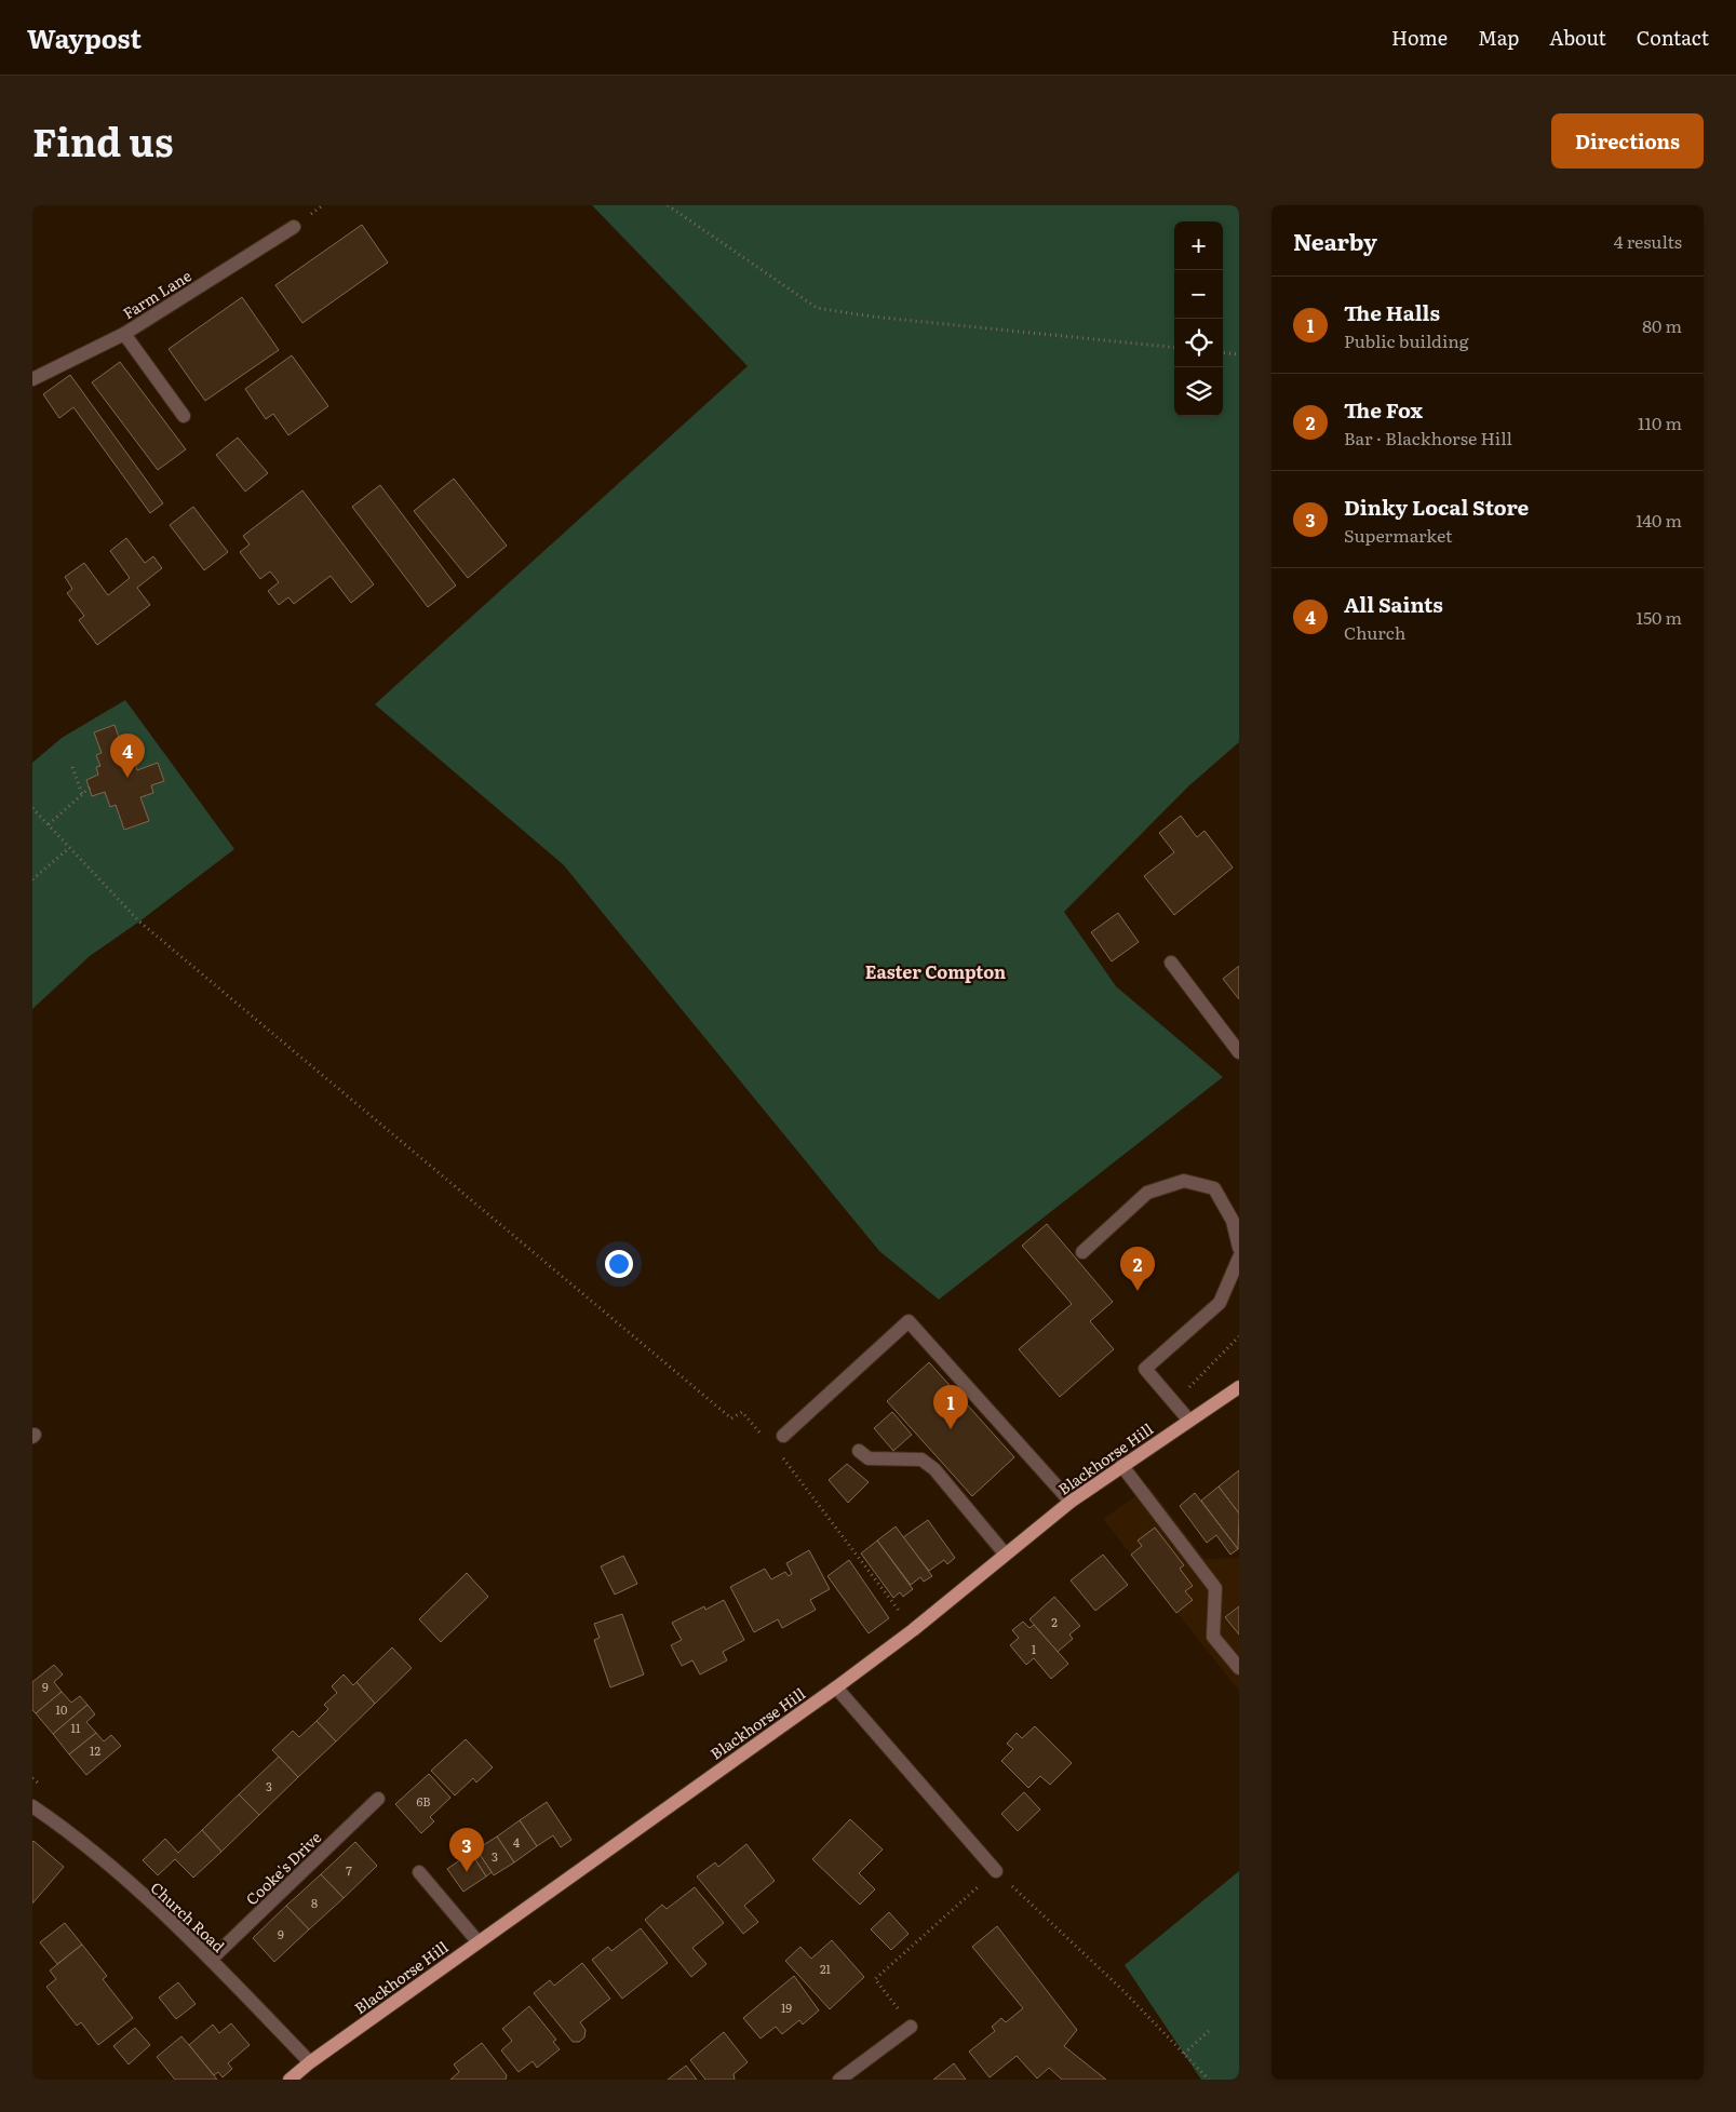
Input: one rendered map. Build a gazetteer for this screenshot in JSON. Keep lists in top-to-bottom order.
{
  "streets": {
    "main road": ["Blackhorse Hill"],
    "street": ["Farm Lane", "Cooke's Drive", "Church Road"]
  },
  "crossings": [
    ["Blackhorse Hill", "Church Road"],
    ["Cooke's Drive", "Church Road"]
  ],
  "districts": ["Easter Compton"],
  "house_numbers": [
    "2",
    "1",
    "9",
    "10",
    "11",
    "12",
    "3",
    "6B",
    "4",
    "3",
    "7",
    "8",
    "9",
    "21",
    "19"
  ],
  "page": {
    "header": "Waypost",
    "nav": [
      "Home",
      "Map",
      "About",
      "Contact"
    ],
    "title": "Find us",
    "buttons": "Directions",
    "heading": ["Nearby", "4 results"],
    "map_buttons": ["+", "−"],
    "list": [
      {
        "mark": "1",
        "name": "The Halls",
        "note": "Public building",
        "value": "80 m"
      },
      {
        "mark": "2",
        "name": "The Fox",
        "note": "Bar · Blackhorse Hill",
        "value": "110 m"
      },
      {
        "mark": "3",
        "name": "Dinky Local Store",
        "note": "Supermarket",
        "value": "140 m"
      },
      {
        "mark": "4",
        "name": "All Saints",
        "note": "Church",
        "value": "150 m"
      }
    ],
    "pins": [
      "4",
      "2",
      "1",
      "3"
    ]
  }
}
